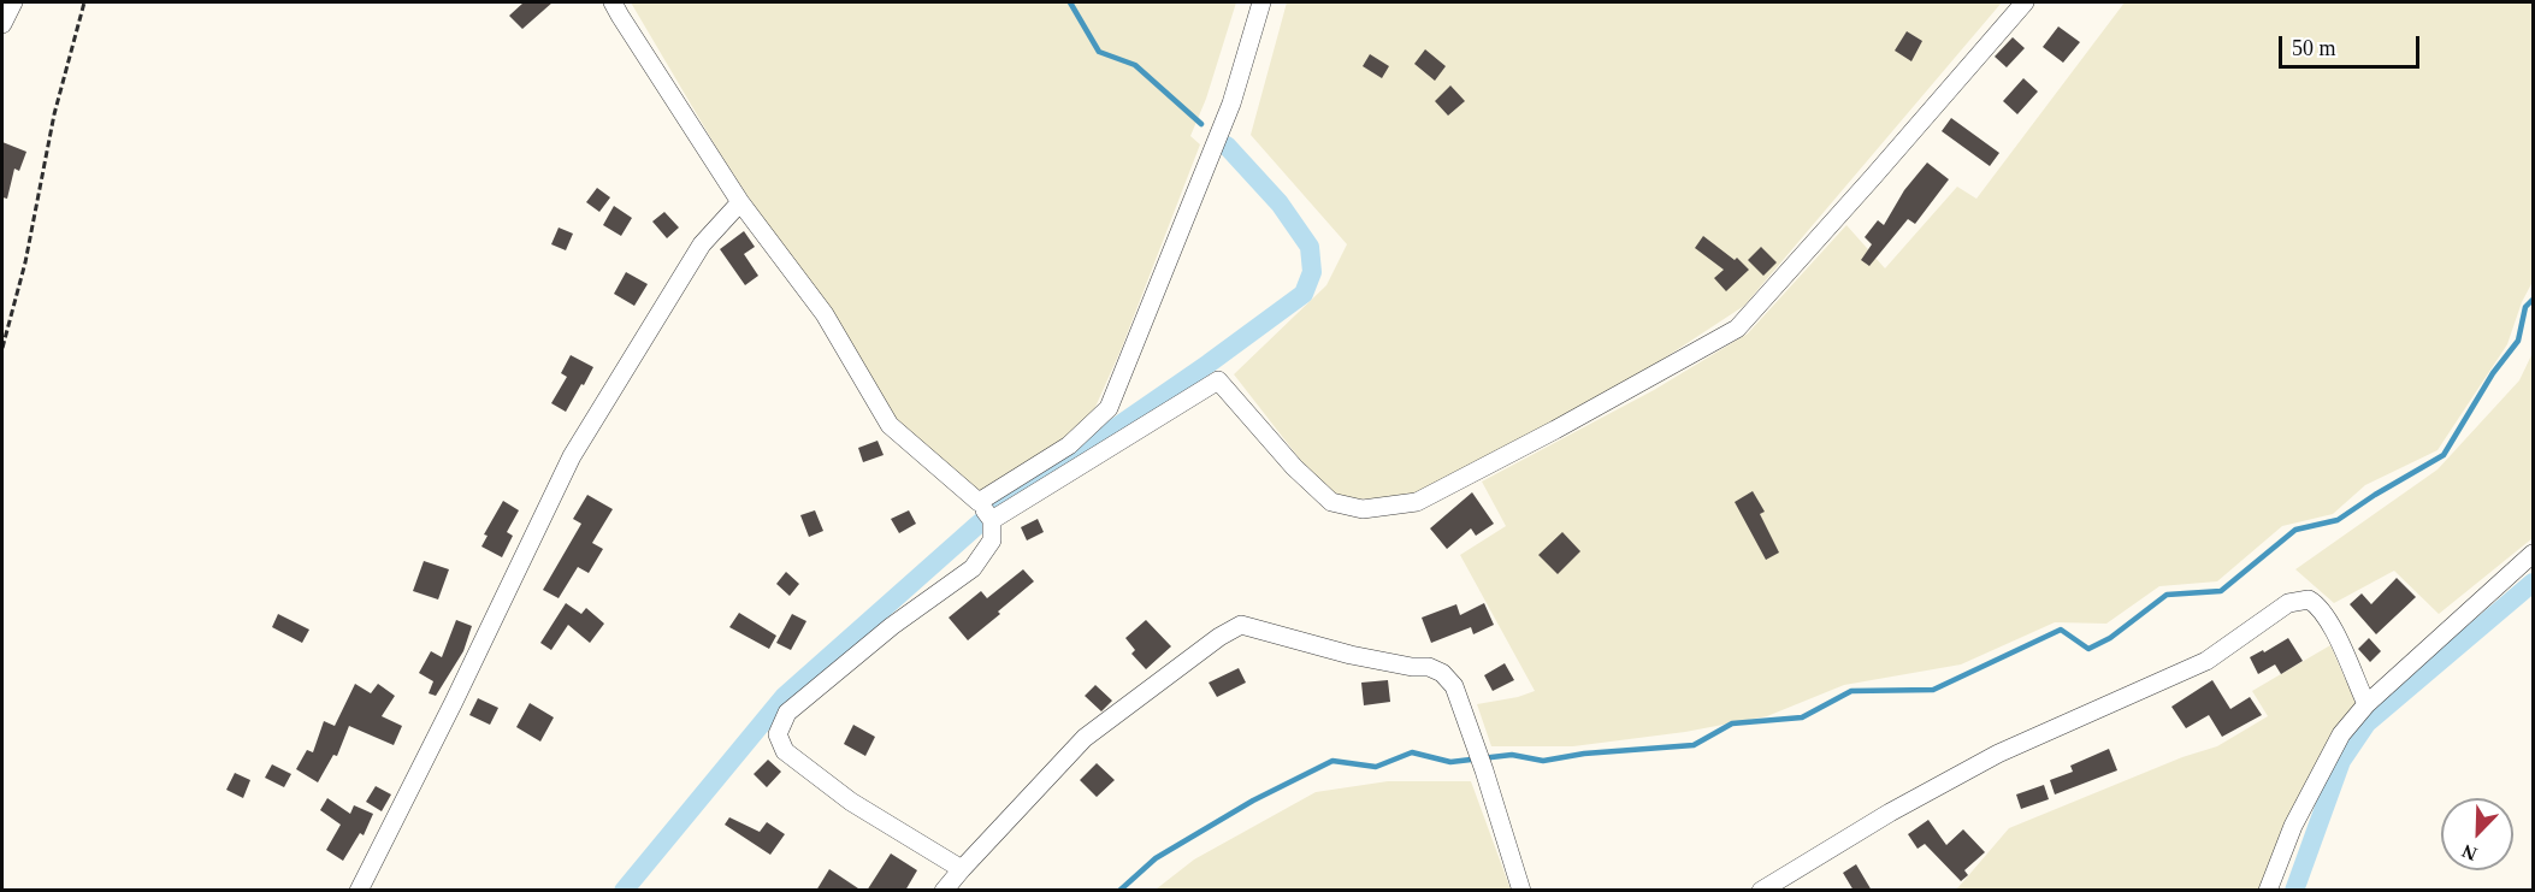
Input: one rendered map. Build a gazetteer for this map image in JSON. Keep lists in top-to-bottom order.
{
  "scale_bar": "50 m",
  "north": "bottom left"
}
